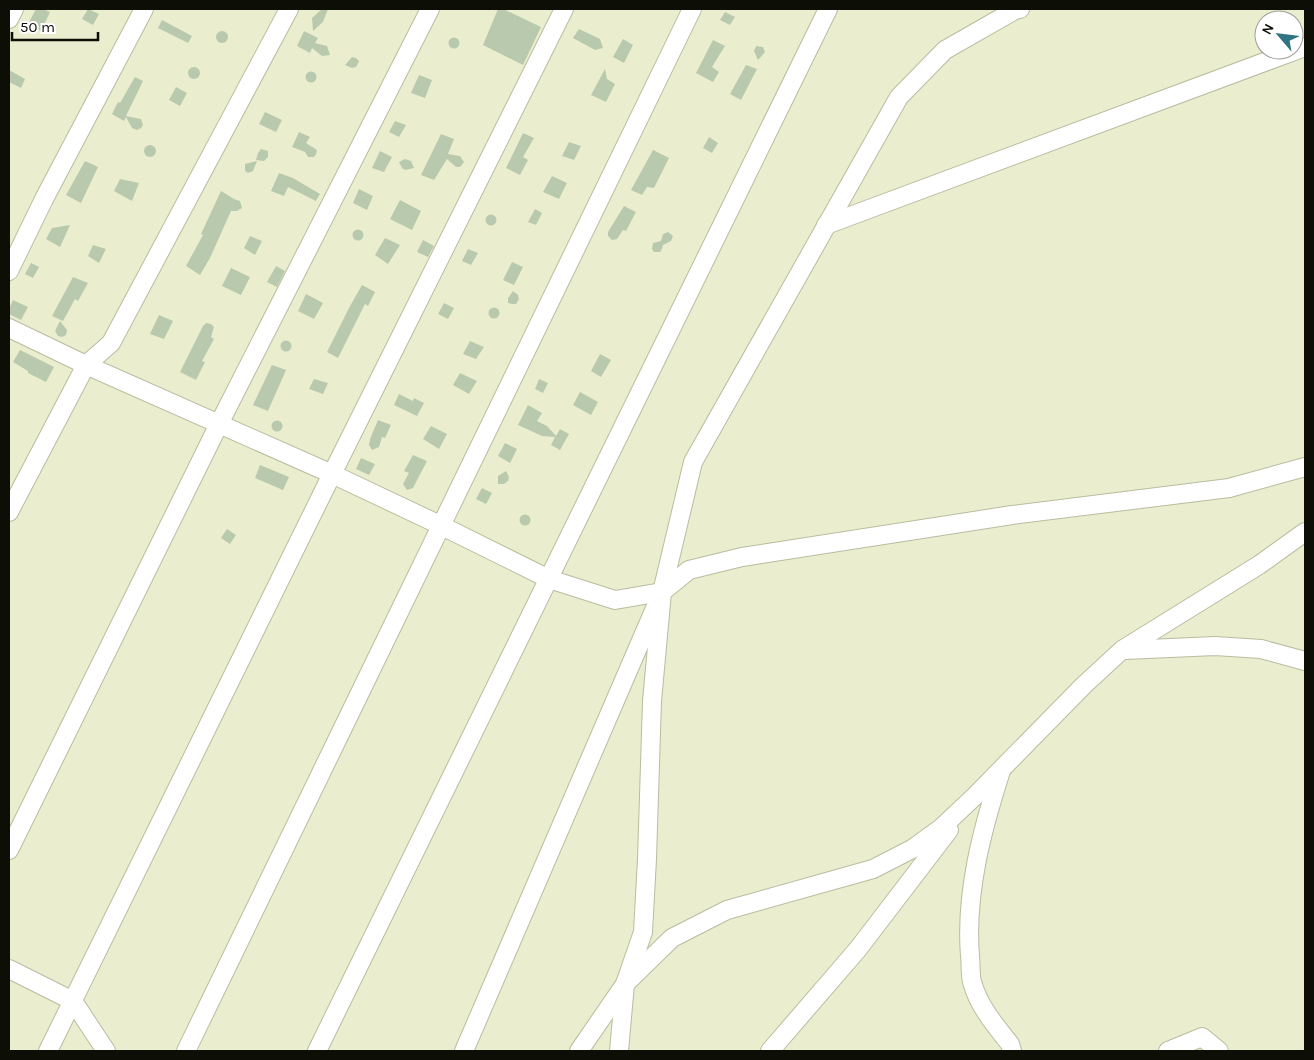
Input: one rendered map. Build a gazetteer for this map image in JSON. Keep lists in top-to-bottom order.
{
  "scale_bar": "50 m",
  "north": "top left"
}
